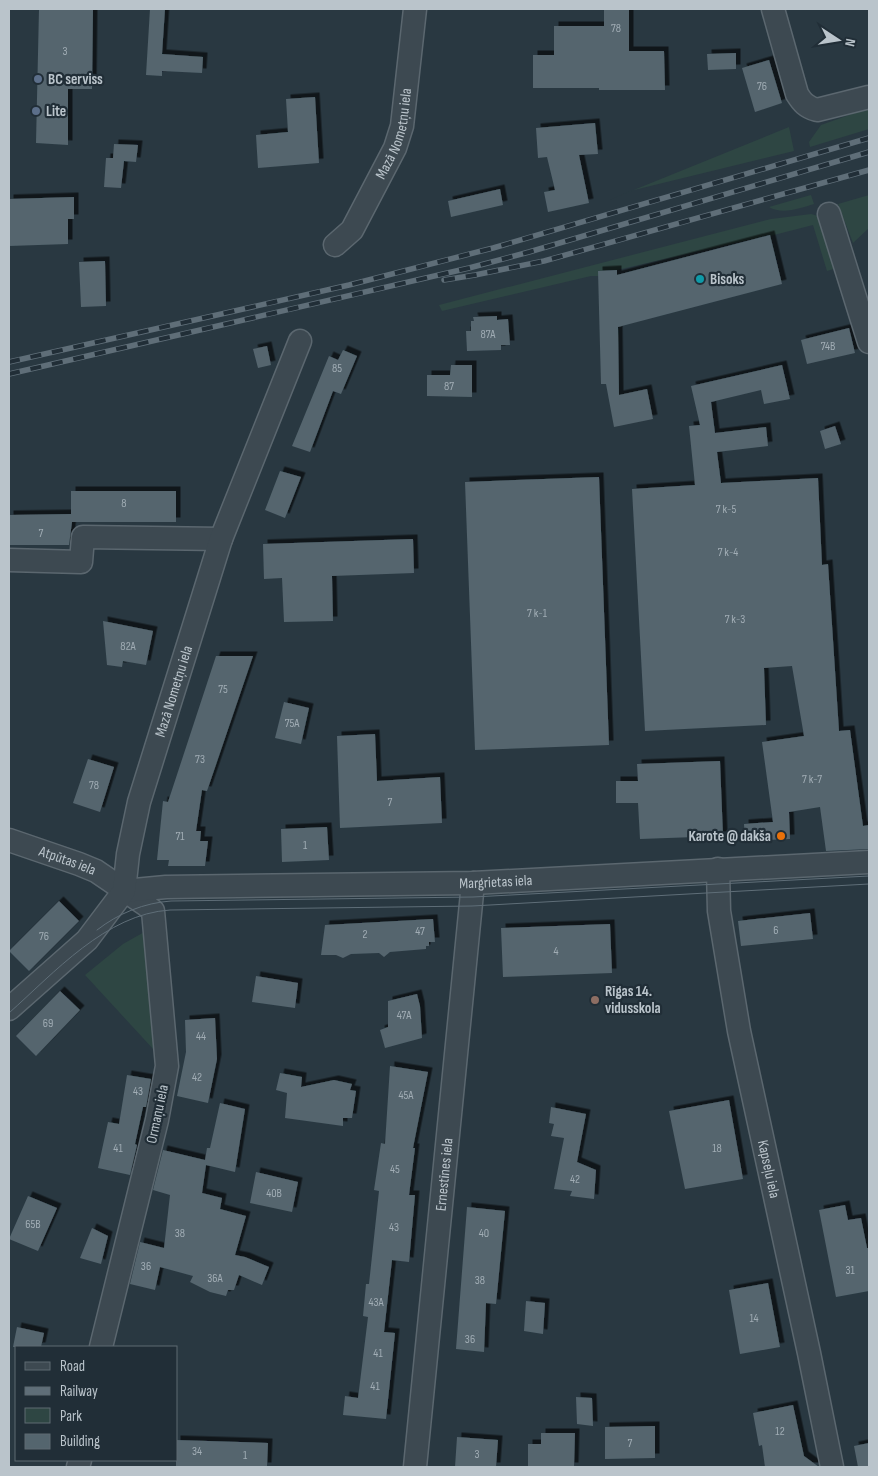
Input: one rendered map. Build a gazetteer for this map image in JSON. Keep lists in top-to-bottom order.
{
  "streets": {
    "street": [
      "Mazā Nometņu iela",
      "Atpūtas iela",
      "Margrietas iela",
      "Ormaņu iela",
      "Kapseļu iela",
      "Ernestīnes iela"
    ]
  },
  "crossings": [
    ["Mazā Nometņu iela", "Atpūtas iela"],
    ["Mazā Nometņu iela", "Margrietas iela"],
    ["Mazā Nometņu iela", "Ormaņu iela"],
    ["Atpūtas iela", "Margrietas iela"],
    ["Atpūtas iela", "Ormaņu iela"],
    ["Margrietas iela", "Ormaņu iela"],
    ["Margrietas iela", "Kapseļu iela"],
    ["Margrietas iela", "Ernestīnes iela"]
  ],
  "places": [
    "BC serviss",
    "Lite",
    "Bisoks",
    "Karote @ dakša",
    "Rīgas 14. vidusskola"
  ],
  "house_numbers": [
    "78",
    "3",
    "76",
    "87A",
    "74B",
    "85",
    "87",
    "8",
    "7 k-5",
    "7",
    "7 k-4",
    "7 k-1",
    "7 k-3",
    "82A",
    "75",
    "75A",
    "73",
    "7 k-7",
    "78",
    "7",
    "71",
    "1",
    "6",
    "47",
    "2",
    "76",
    "4",
    "47A",
    "69",
    "44",
    "42",
    "43",
    "45A",
    "41",
    "18",
    "45",
    "42",
    "40B",
    "65B",
    "43",
    "38",
    "40",
    "36",
    "31",
    "36A",
    "38",
    "43A",
    "14",
    "36",
    "41",
    "41",
    "12",
    "7",
    "34",
    "3",
    "1"
  ],
  "legend": [
    "Road",
    "Railway",
    "Park",
    "Building"
  ],
  "north": "right"
}
